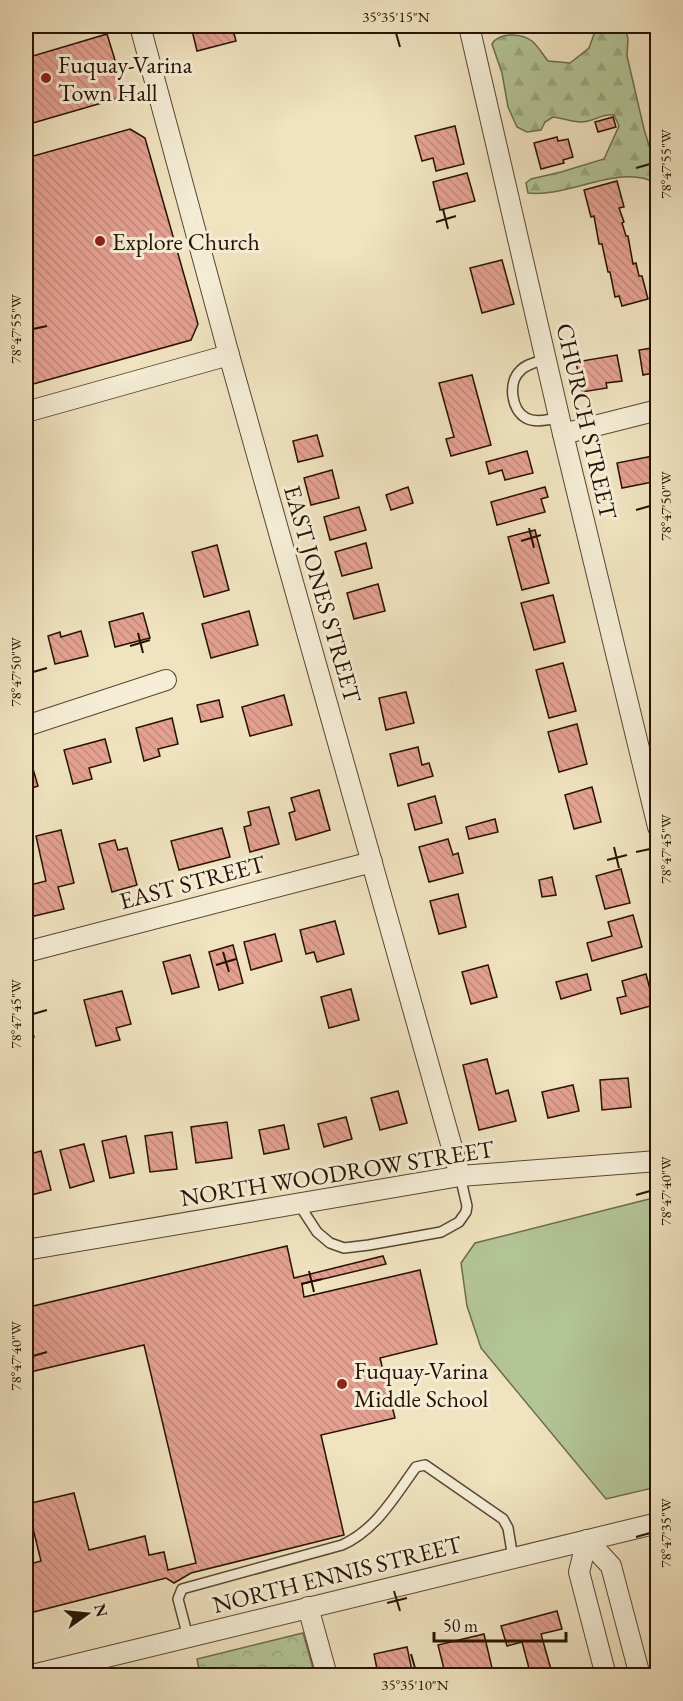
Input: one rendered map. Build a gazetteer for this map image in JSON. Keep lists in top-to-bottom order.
{
  "streets": {
    "street": [
      "CHURCH STREET",
      "EAST JONES STREET",
      "EAST STREET",
      "NORTH WOODROW STREET",
      "NORTH ENNIS STREET"
    ]
  },
  "crossings": [
    ["EAST JONES STREET", "EAST STREET"],
    ["EAST JONES STREET", "NORTH WOODROW STREET"]
  ],
  "places": ["Fuquay-Varina Town Hall", "Explore Church", "Fuquay-Varina Middle School"],
  "scale_bar": "50 m",
  "north": "right",
  "coordinates": [
    "35°35'15\"N",
    "78°47'55\"W",
    "78°47'50\"W",
    "78°47'45\"W",
    "78°47'40\"W",
    "78°47'35\"W",
    "35°35'10\"N"
  ]
}
